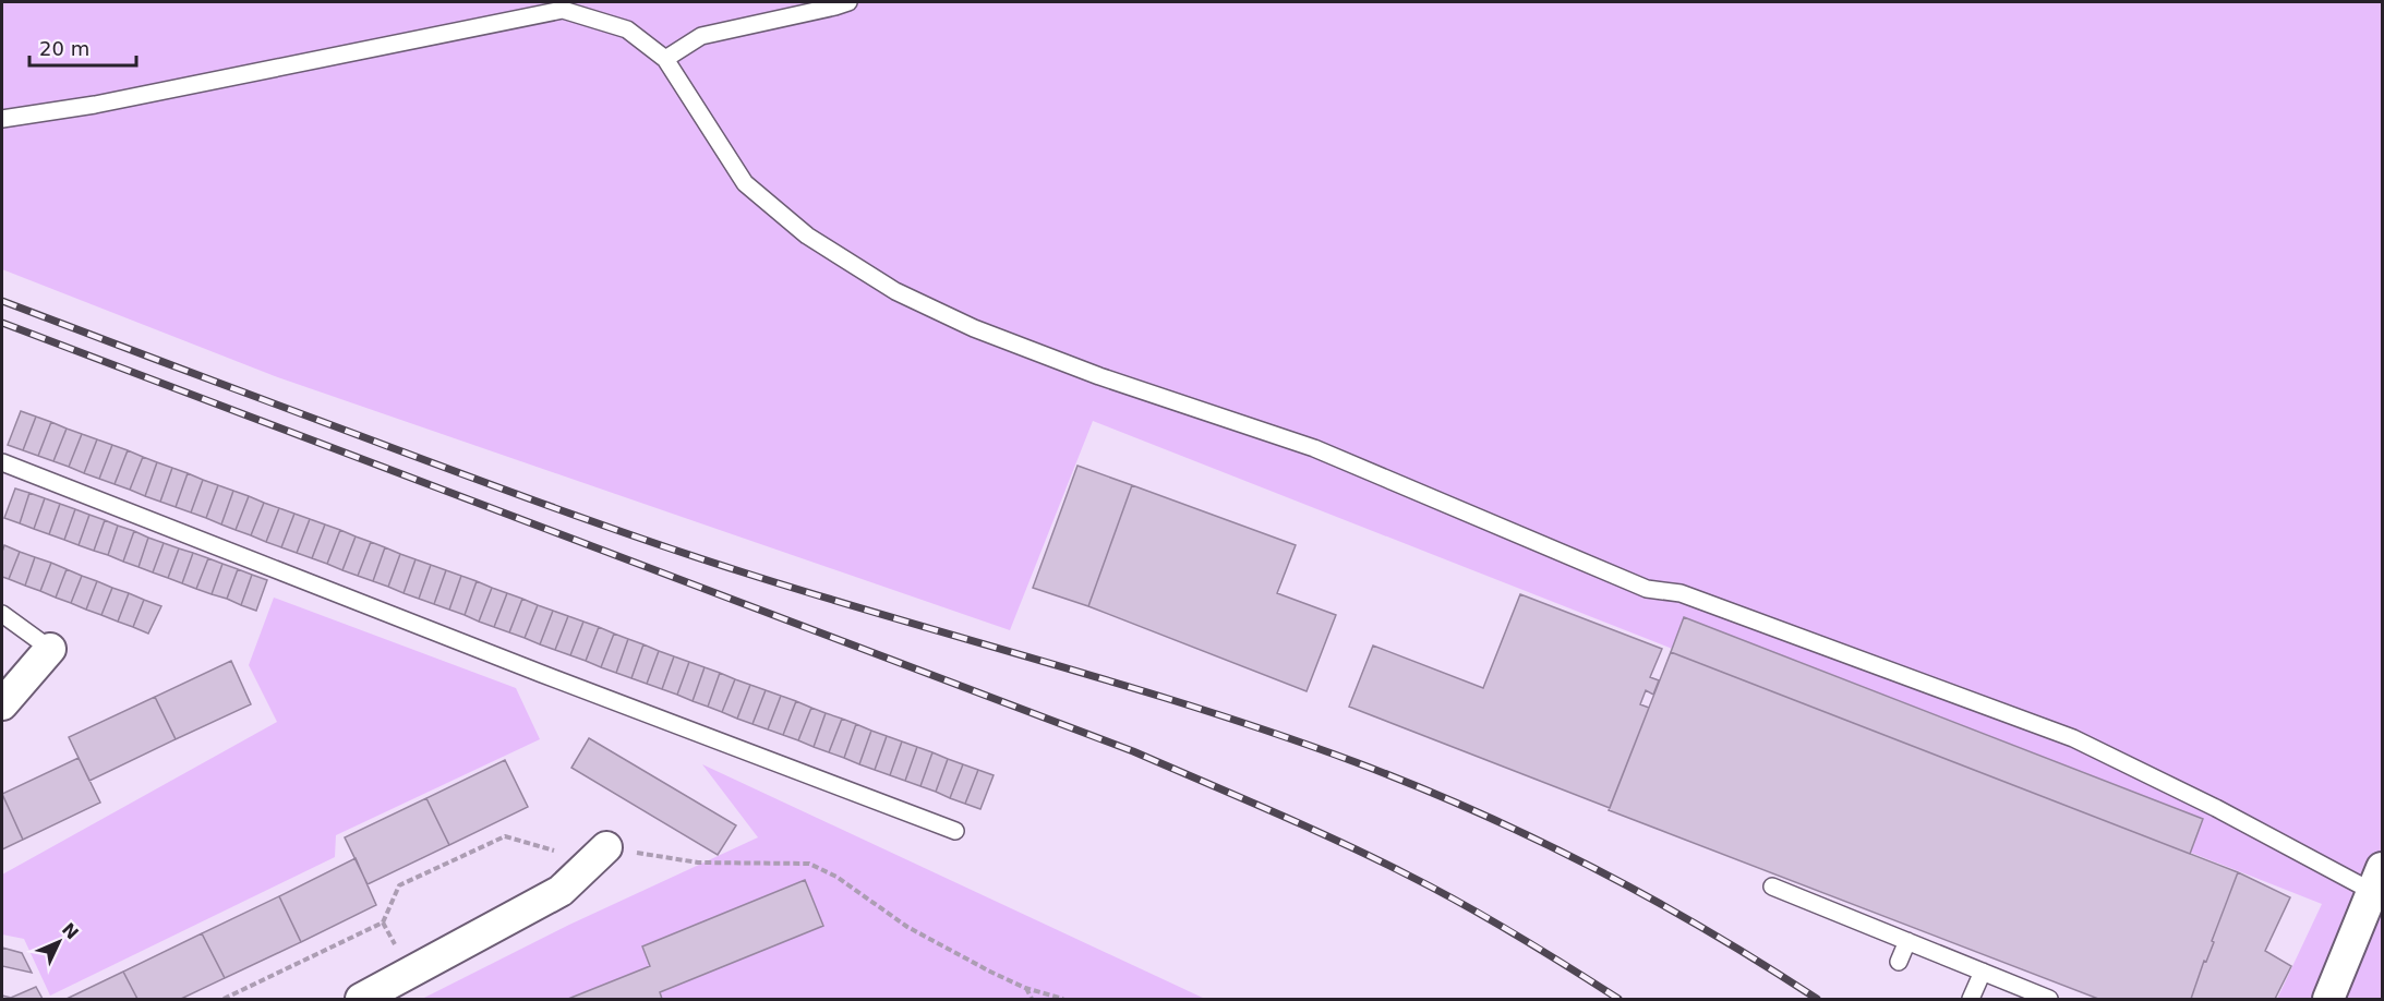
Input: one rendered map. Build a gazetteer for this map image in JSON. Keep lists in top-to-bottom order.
{
  "scale_bar": "20 m",
  "north": "top right"
}
